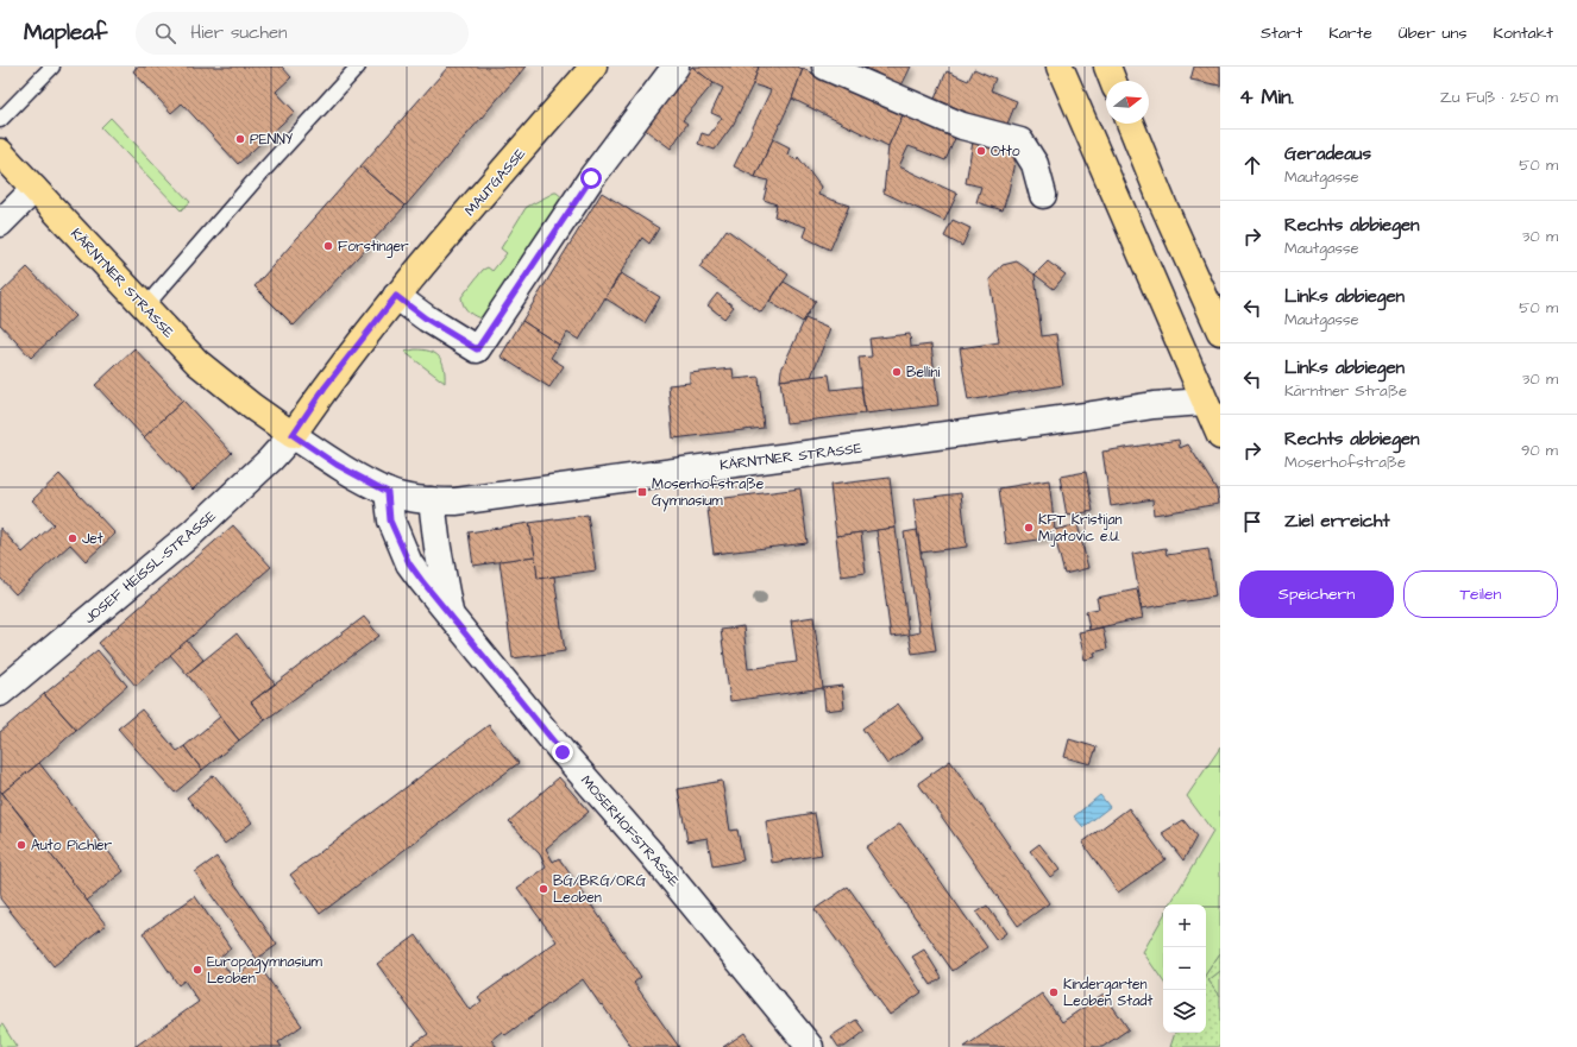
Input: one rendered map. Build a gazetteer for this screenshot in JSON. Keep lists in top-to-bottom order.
{
  "streets": {
    "main road": ["MAUTGASSE", "KÄRNTNER STRASSE"],
    "street": ["JOSEF HEISSL-STRASSE", "MOSERHOFSTRASSE"]
  },
  "crossings": [
    ["MAUTGASSE", "KÄRNTNER STRASSE"],
    ["MAUTGASSE", "JOSEF HEISSL-STRASSE"],
    ["KÄRNTNER STRASSE", "JOSEF HEISSL-STRASSE"],
    ["KÄRNTNER STRASSE", "MOSERHOFSTRASSE"]
  ],
  "places": {
    "other": [
      "PENNY",
      "Otto",
      "Forstinger",
      "Bellini",
      "KFT Kristijan Mijatovic e.U.",
      "Jet",
      "Auto Pichler",
      "BG/BRG/ORG Leoben",
      "Europagymnasium Leoben",
      "Kindergarten Leoben Stadt"
    ],
    "transit": ["Moserhofstraße Gymnasium"]
  },
  "north": "right",
  "page": {
    "header": "Mapleaf",
    "search": "Hier suchen",
    "nav": [
      "Start",
      "Karte",
      "Über uns",
      "Kontakt"
    ],
    "heading": ["4 Min.", "Zu Fuß · 250 m"],
    "list": [
      ["Geradeaus", "Mautgasse", "50 m"],
      ["Rechts abbiegen", "Mautgasse", "30 m"],
      ["Links abbiegen", "Mautgasse", "50 m"],
      ["Links abbiegen", "Kärntner Straße", "30 m"],
      ["Rechts abbiegen", "Moserhofstraße", "90 m"],
      "Ziel erreicht"
    ],
    "buttons": ["Speichern", "Teilen"],
    "map_buttons": ["+", "−"]
  }
}
